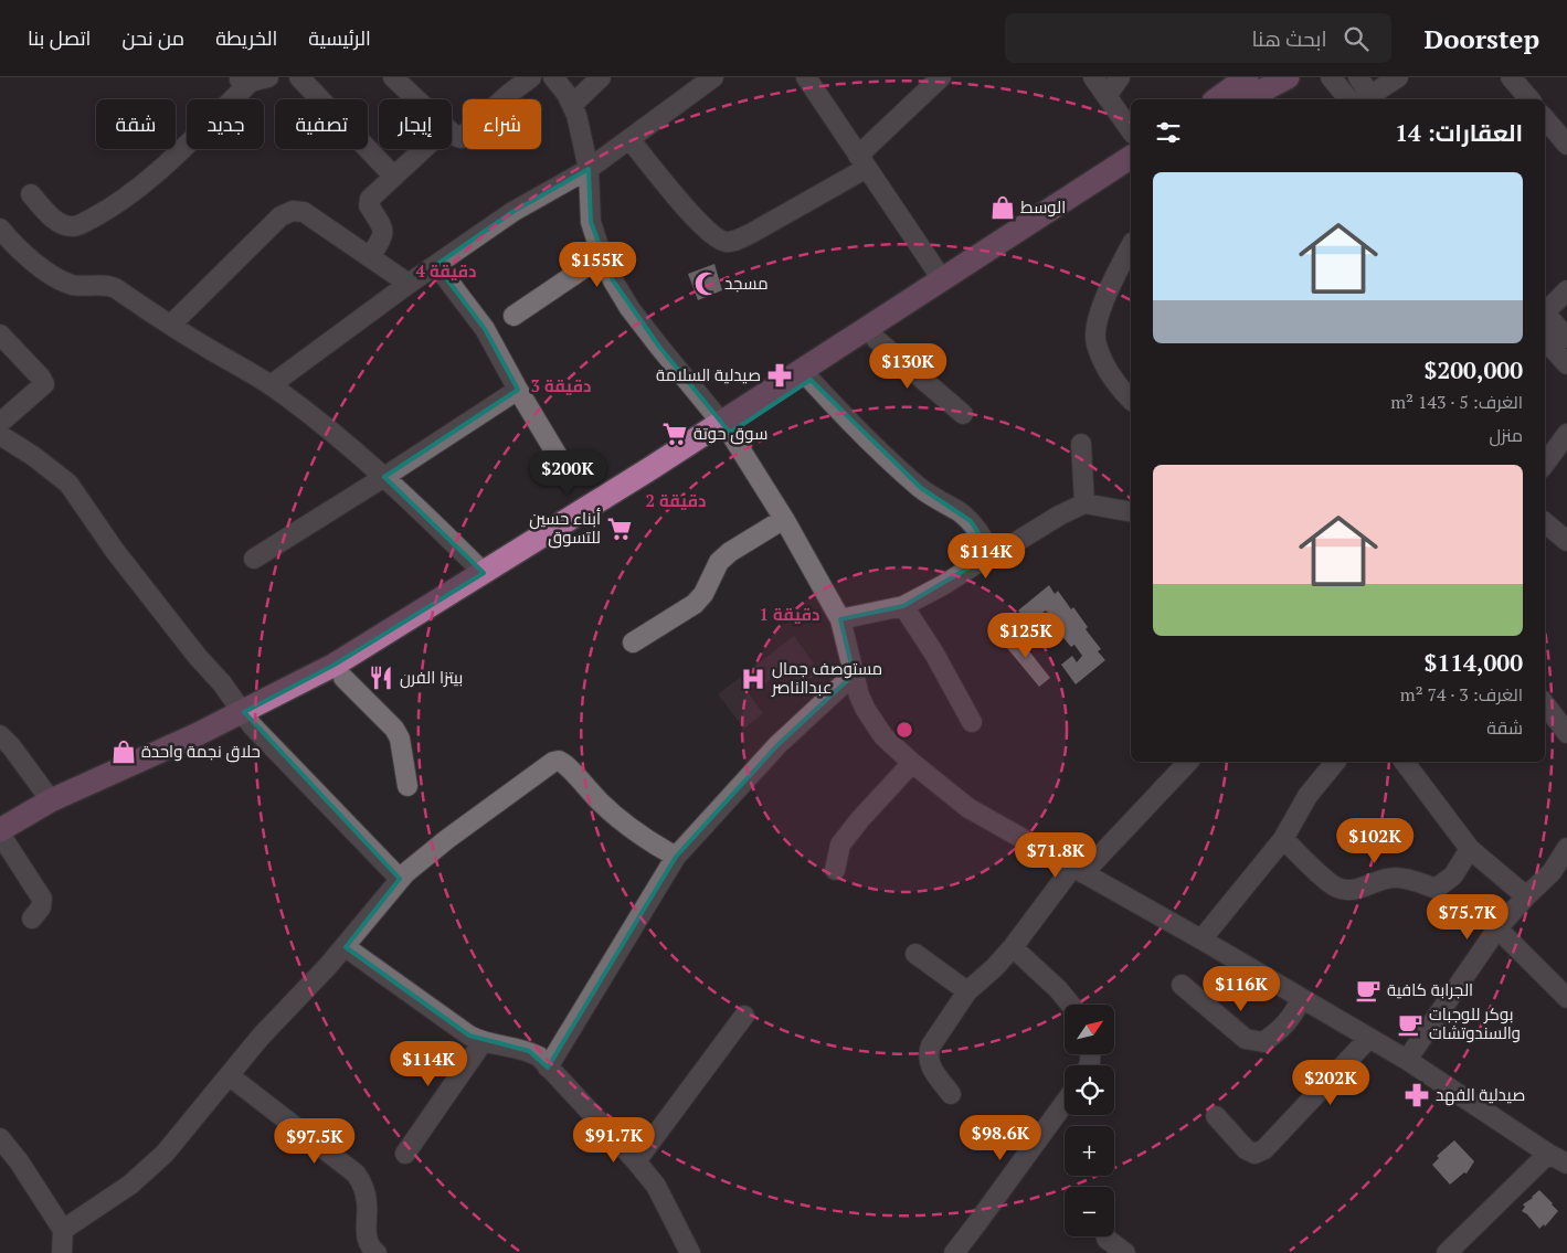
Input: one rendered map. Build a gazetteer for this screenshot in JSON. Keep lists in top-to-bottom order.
{
  "places": {
    "shop": ["الوسط", "حلاق نجمة واحدة"],
    "mosque": ["مسجد"],
    "pharmacy": ["صيدلية السلامة", "صيدلية الفهد"],
    "supermarket": ["سوق حوتة", "أبناء حسين للتسوق"],
    "restaurant": ["بيتزا الفرن"],
    "hospital": ["مستوصف جمال عبدالناصر"],
    "cafe": ["الجرابة كافية", "بوكر للوجبات والسندوتشات"]
  },
  "north": "top right",
  "page": {
    "header": "Doorstep",
    "search": "ابحث هنا",
    "nav": [
      "الرئيسية",
      "الخريطة",
      "من نحن",
      "اتصل بنا"
    ],
    "chip": [
      "شراء",
      "إيجار",
      "تصفية",
      "جديد",
      "شقة"
    ],
    "heading": "العقارات: 14",
    "list": [
      {
        "name": "$200,000",
        "note": "الغرف: 5 · 143 m² · منزل"
      },
      {
        "name": "$114,000",
        "note": "الغرف: 3 · 74 m² · شقة"
      }
    ],
    "price": [
      "$155K",
      "$130K",
      "$200K",
      "$114K",
      "$125K",
      "$102K",
      "$71.8K",
      "$75.7K",
      "$116K",
      "$114K",
      "$202K",
      "$98.6K",
      "$91.7K",
      "$97.5K"
    ],
    "map_buttons": ["+", "−"]
  },
  "rings": [
    "4 دقيقة",
    "3 دقيقة",
    "2 دقيقة",
    "1 دقيقة"
  ]
}
